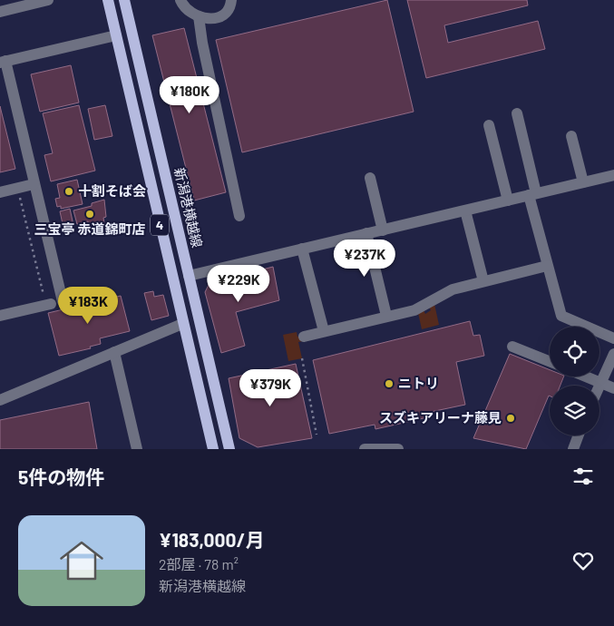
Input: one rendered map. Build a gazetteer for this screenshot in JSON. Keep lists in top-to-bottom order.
{
  "streets": {
    "main road": ["新潟港横越線", "4"]
  },
  "places": [
    "十割そば会",
    "三宝亭 赤道錦町店",
    "ニトリ",
    "スズキアリーナ藤見"
  ],
  "page": {
    "price": [
      "¥180K",
      "¥237K",
      "¥229K",
      "¥183K",
      "¥379K"
    ],
    "heading": "5件の物件",
    "list": [
      {
        "name": "¥183,000/月",
        "note": "2部屋 · 78 m² · 新潟港横越線"
      }
    ]
  }
}
